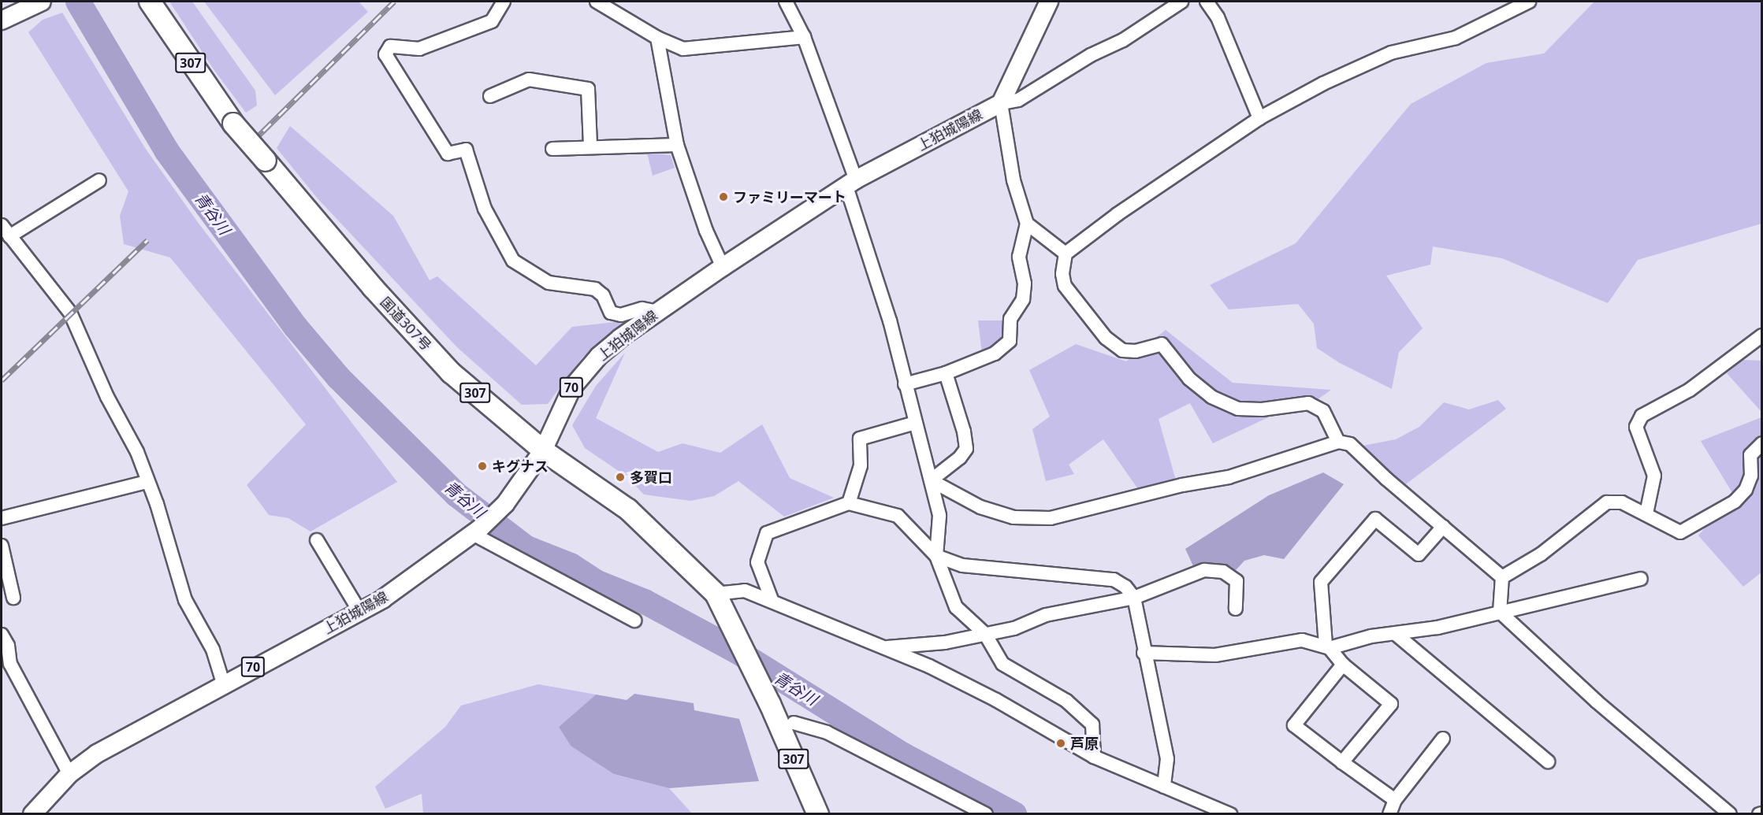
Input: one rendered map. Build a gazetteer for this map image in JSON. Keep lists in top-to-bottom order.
{
  "streets": {
    "highway": ["307", "国道307号"],
    "main road": ["上狛城陽線", "70"]
  },
  "crossings": [
    ["307", "国道307号"],
    ["上狛城陽線", "国道307号"]
  ],
  "water": ["青谷川"],
  "places": [
    "ファミリーマート",
    "キグナス",
    "多賀口",
    "芦原"
  ]
}
